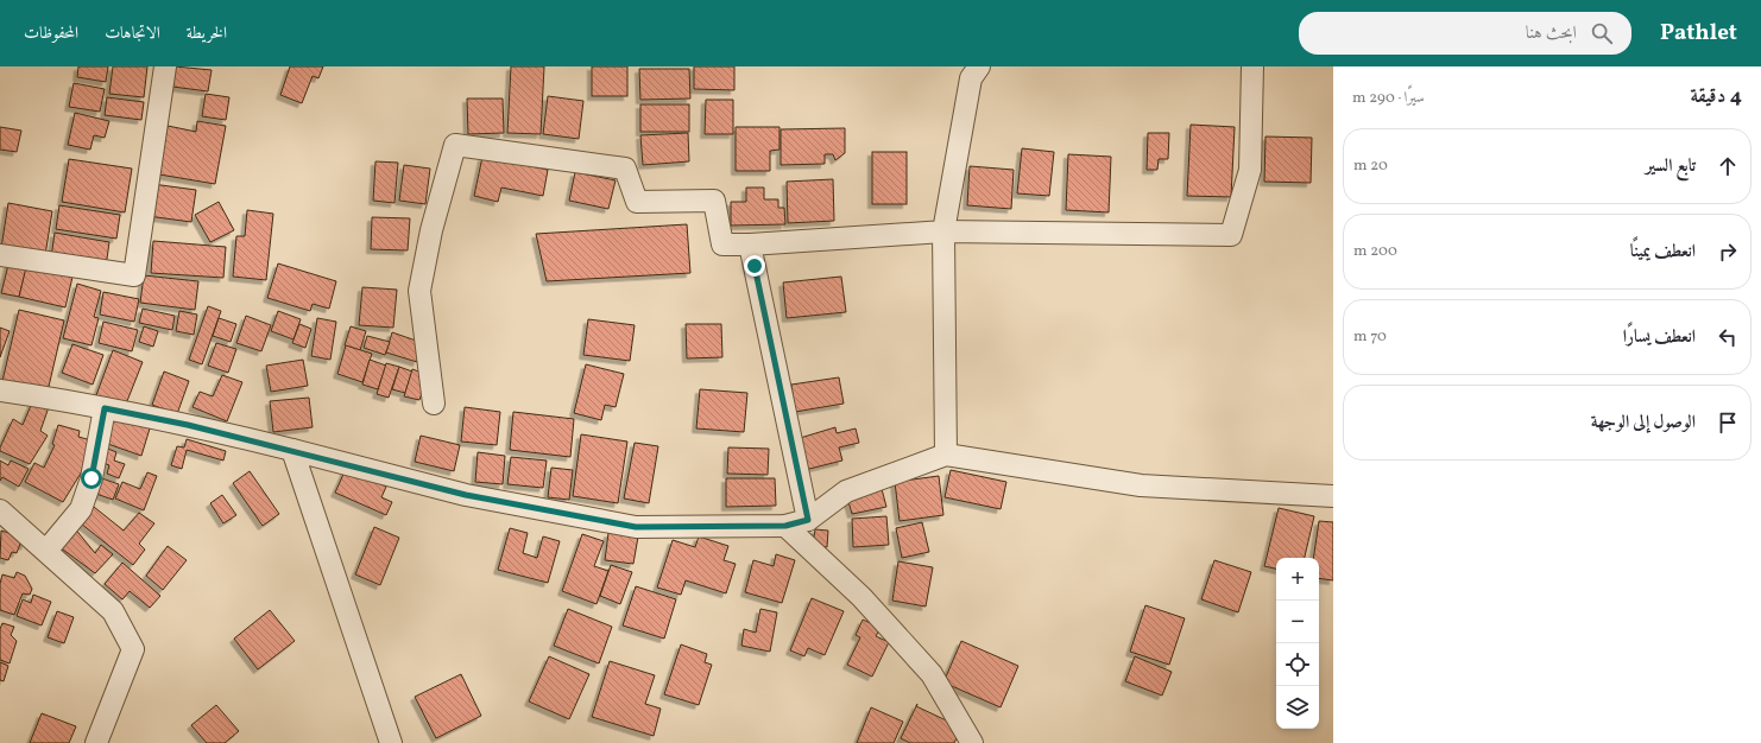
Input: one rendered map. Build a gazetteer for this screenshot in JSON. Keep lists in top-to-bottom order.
{
  "page": {
    "header": "Pathlet",
    "search": "ابحث هنا",
    "nav": ["الخريطة", "الاتجاهات", "المحفوظات"],
    "heading": ["4 دقيقة", "سيرًا · 290 m"],
    "list": [
      ["تابع السير", "20 m"],
      ["انعطف يمينًا", "200 m"],
      ["انعطف يسارًا", "70 m"],
      "الوصول إلى الوجهة"
    ],
    "map_buttons": ["+", "−"]
  }
}
